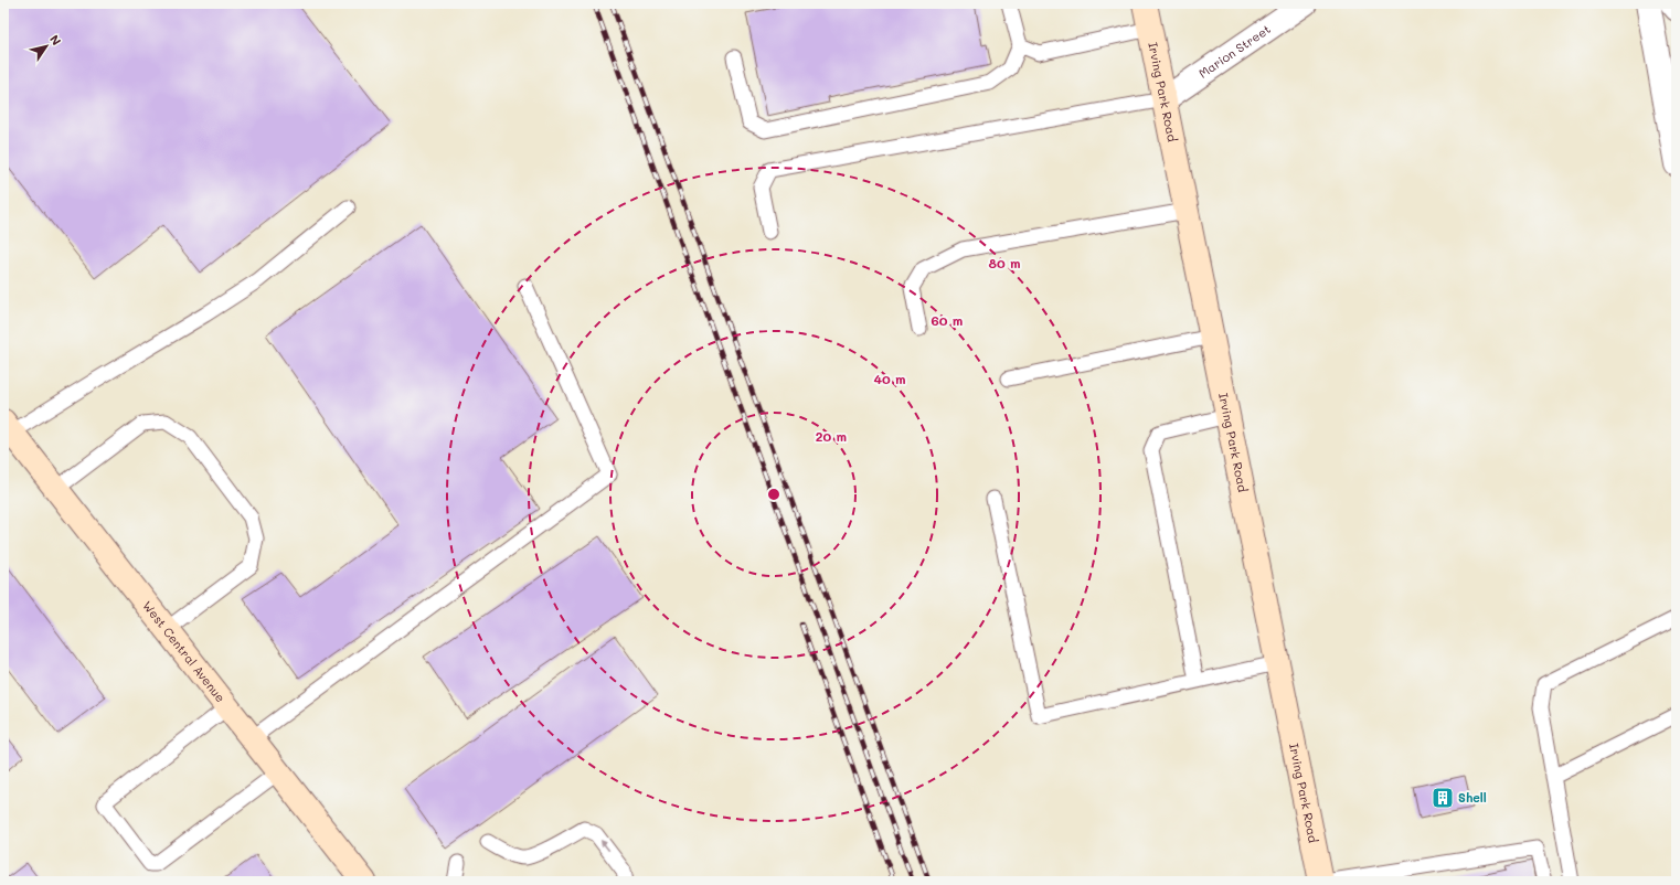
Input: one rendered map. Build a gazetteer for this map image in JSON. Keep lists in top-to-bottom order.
{
  "streets": {
    "main road": ["Irving Park Road", "West Central Avenue"],
    "street": ["Marion Street"]
  },
  "crossings": [
    ["Marion Street", "Irving Park Road"]
  ],
  "places": {
    "building": ["Shell"]
  },
  "north": "top right",
  "rings": [
    "80 m",
    "60 m",
    "40 m",
    "20 m"
  ]
}
